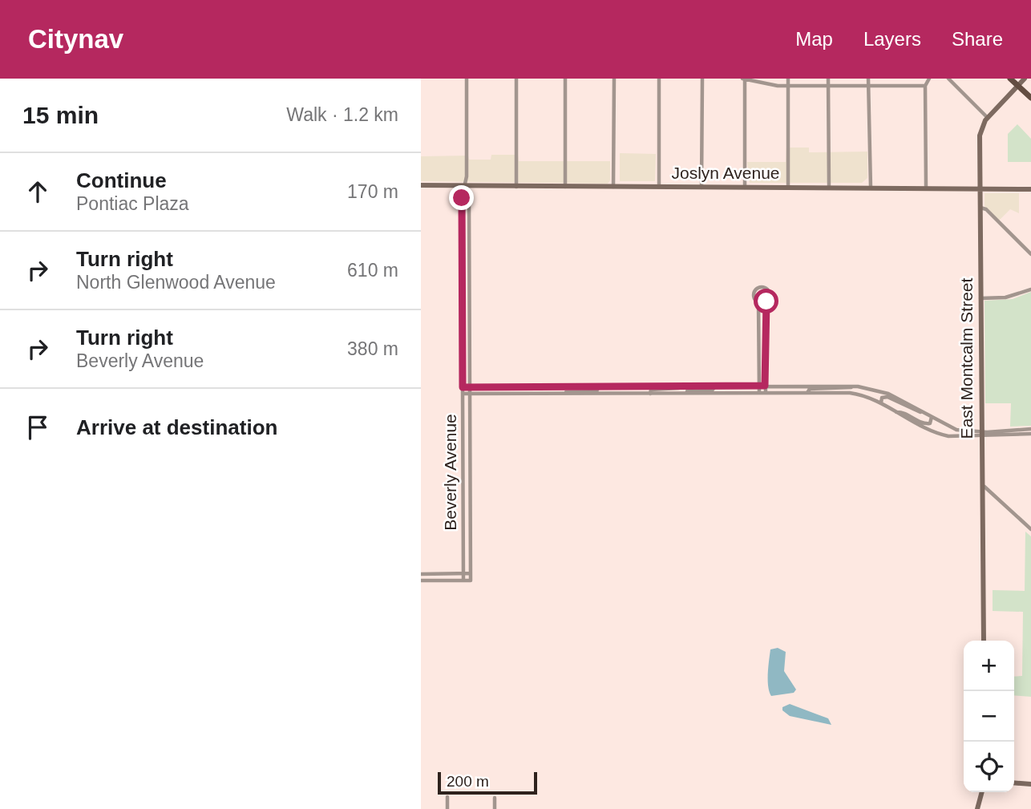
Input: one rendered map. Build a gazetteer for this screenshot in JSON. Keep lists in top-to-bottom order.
{
  "streets": {
    "main road": ["Joslyn Avenue", "East Montcalm Street"],
    "street": ["Beverly Avenue"]
  },
  "crossings": [
    ["Joslyn Avenue", "East Montcalm Street"],
    ["Joslyn Avenue", "Beverly Avenue"]
  ],
  "scale_bar": "200 m",
  "page": {
    "header": "Citynav",
    "nav": ["Map", "Layers", "Share"],
    "heading": ["15 min", "Walk · 1.2 km"],
    "list": [
      ["Continue", "Pontiac Plaza", "170 m"],
      ["Turn right", "North Glenwood Avenue", "610 m"],
      ["Turn right", "Beverly Avenue", "380 m"],
      "Arrive at destination"
    ],
    "map_buttons": ["+", "−"],
    "scale": "200 m"
  }
}
